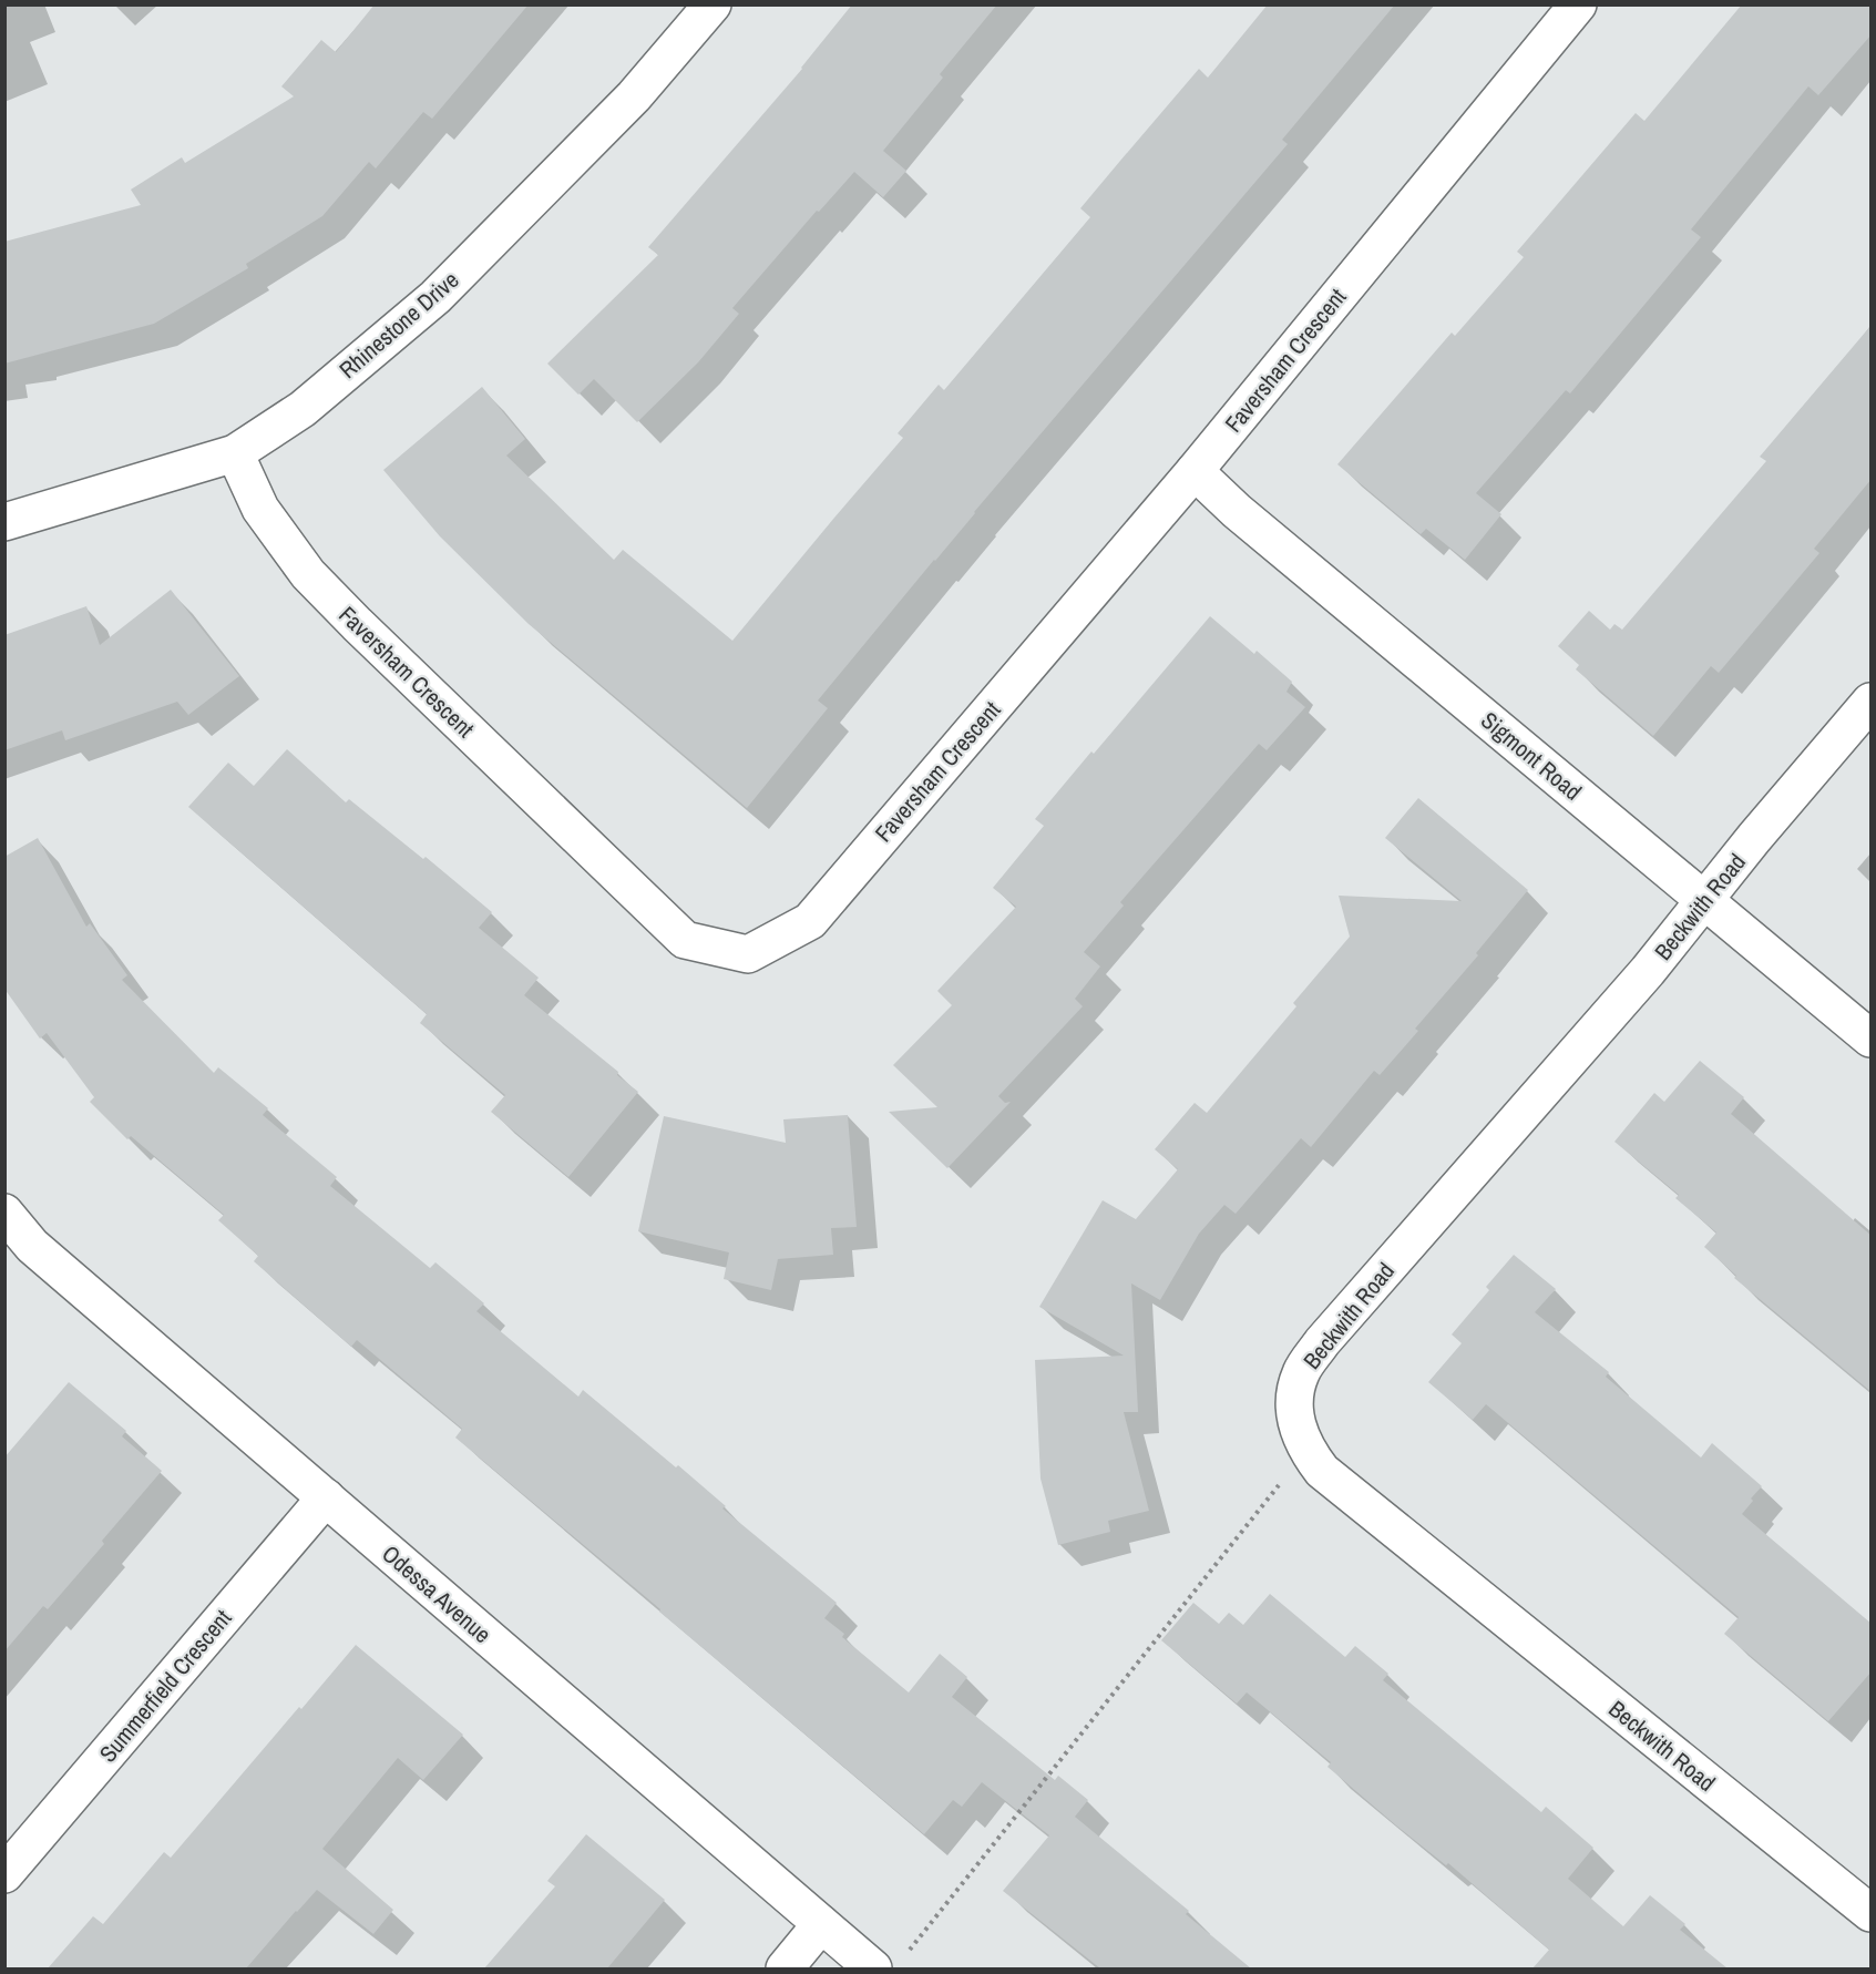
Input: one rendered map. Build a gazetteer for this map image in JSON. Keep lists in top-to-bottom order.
{
  "streets": {
    "street": [
      "Rhinestone Drive",
      "Faversham Crescent",
      "Sigmont Road",
      "Beckwith Road",
      "Odessa Avenue",
      "Summerfield Crescent"
    ]
  },
  "crossings": [
    ["Rhinestone Drive", "Faversham Crescent"],
    ["Faversham Crescent", "Sigmont Road"],
    ["Sigmont Road", "Beckwith Road"],
    ["Odessa Avenue", "Summerfield Crescent"]
  ]
}
